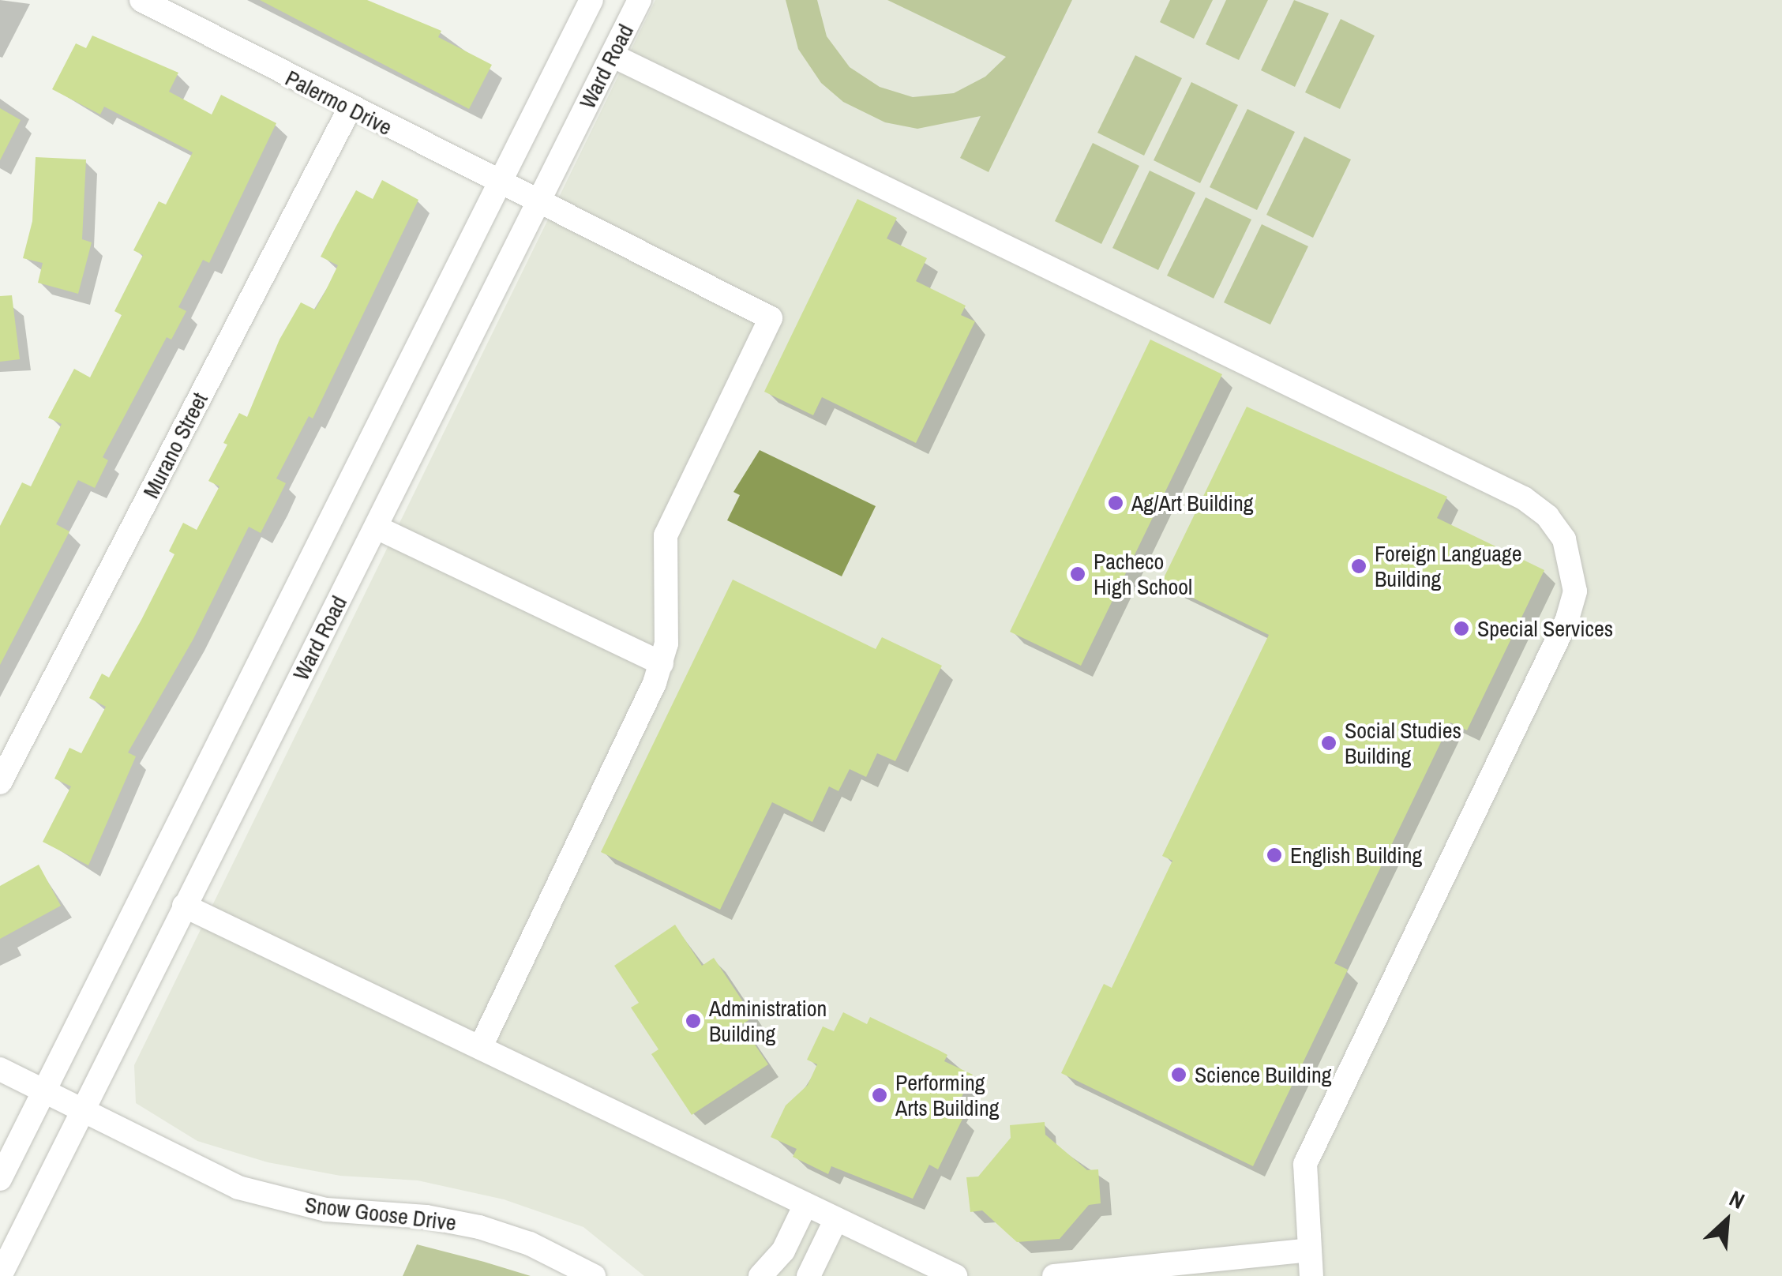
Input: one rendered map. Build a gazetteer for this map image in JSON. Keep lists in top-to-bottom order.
{
  "streets": {
    "street": [
      "Ward Road",
      "Palermo Drive",
      "Murano Street",
      "Snow Goose Drive"
    ]
  },
  "crossings": [
    ["Ward Road", "Palermo Drive"],
    ["Ward Road", "Snow Goose Drive"],
    ["Palermo Drive", "Murano Street"]
  ],
  "places": [
    "Ag/Art Building",
    "Foreign Language Building",
    "Pacheco High School",
    "Special Services",
    "Social Studies Building",
    "English Building",
    "Administration Building",
    "Science Building",
    "Performing Arts Building"
  ],
  "north": "top right"
}
